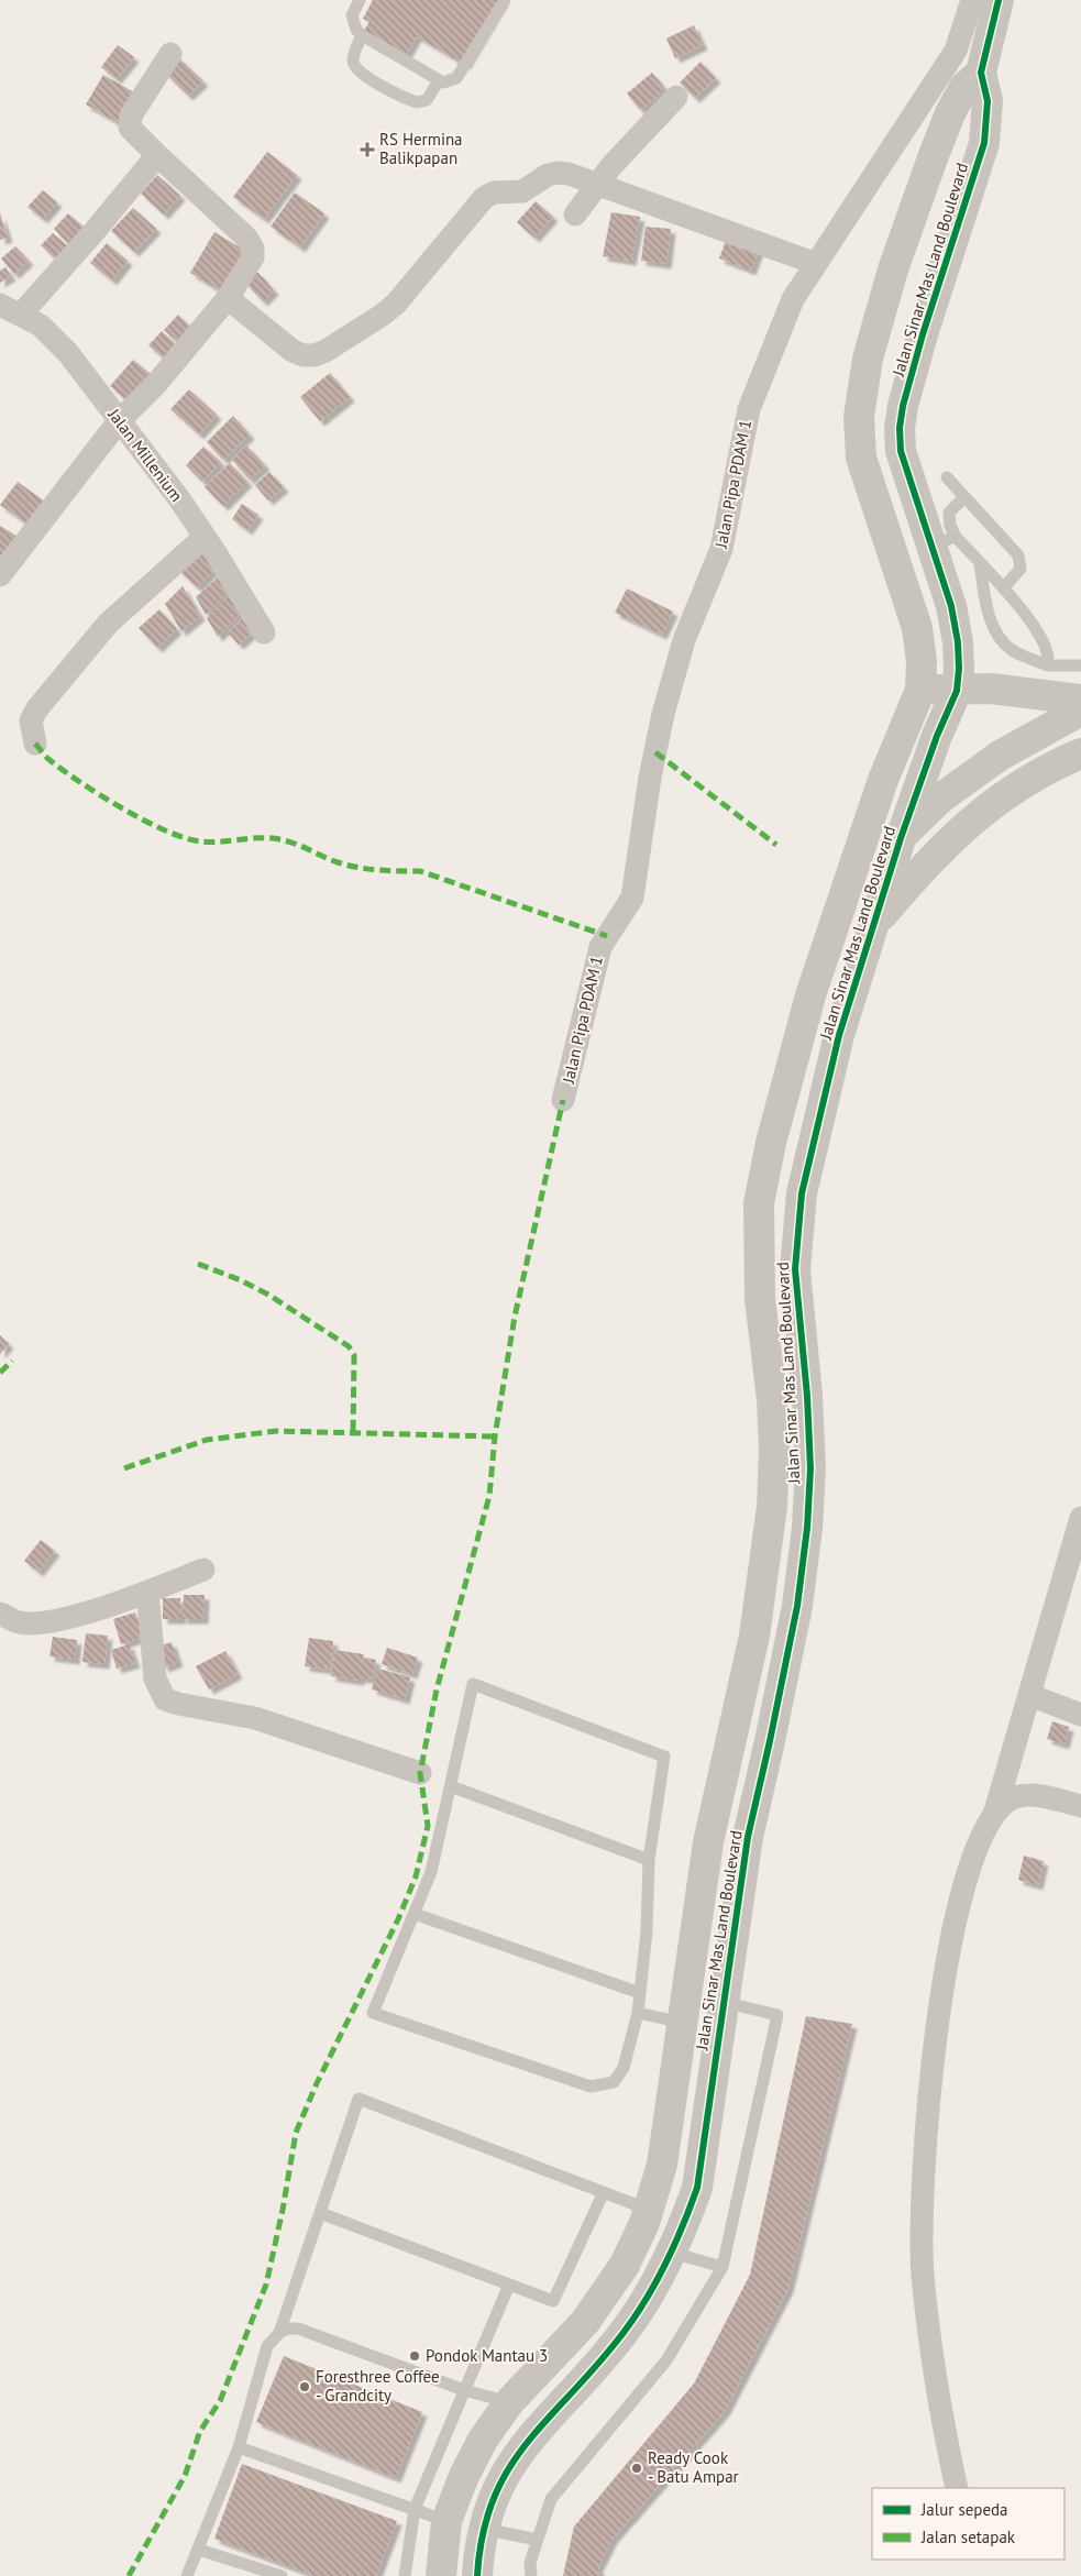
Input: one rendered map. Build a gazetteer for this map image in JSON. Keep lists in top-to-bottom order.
{
  "streets": {
    "street": ["Jalan Sinar Mas Land Boulevard", "Jalan Millenium", "Jalan Pipa PDAM 1"]
  },
  "places": {
    "health": ["RS Hermina Balikpapan"],
    "other": ["Pondok Mantau 3", "Foresthree Coffee - Grandcity", "Ready Cook - Batu Ampar"]
  },
  "legend": ["Jalur sepeda", "Jalan setapak"]
}
